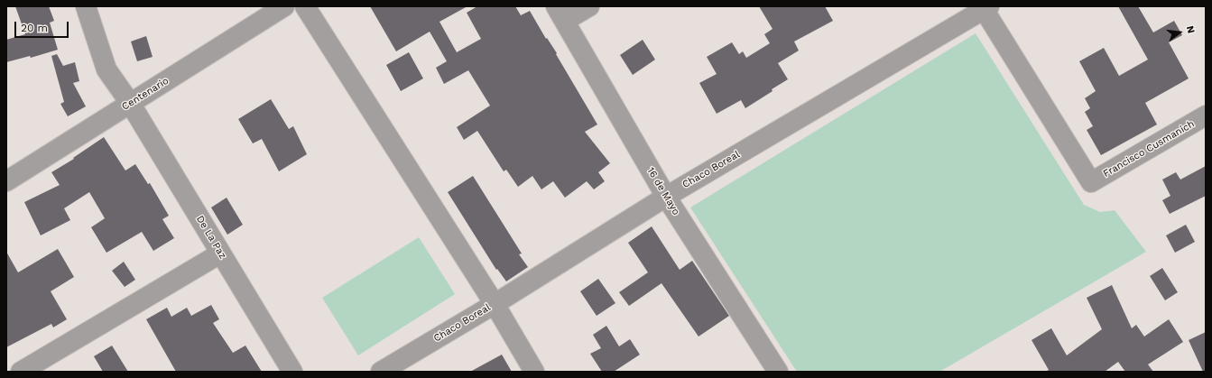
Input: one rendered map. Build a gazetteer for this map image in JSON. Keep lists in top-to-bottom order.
{
  "streets": {
    "street": [
      "Centenario",
      "Francisco Cusmanich",
      "Chaco Boreal",
      "16 de Mayo",
      "De La Paz"
    ]
  },
  "crossings": [
    ["Centenario", "De La Paz"],
    ["Francisco Cusmanich", "Chaco Boreal"],
    ["Chaco Boreal", "16 de Mayo"]
  ],
  "scale_bar": "20 m",
  "north": "right"
}
